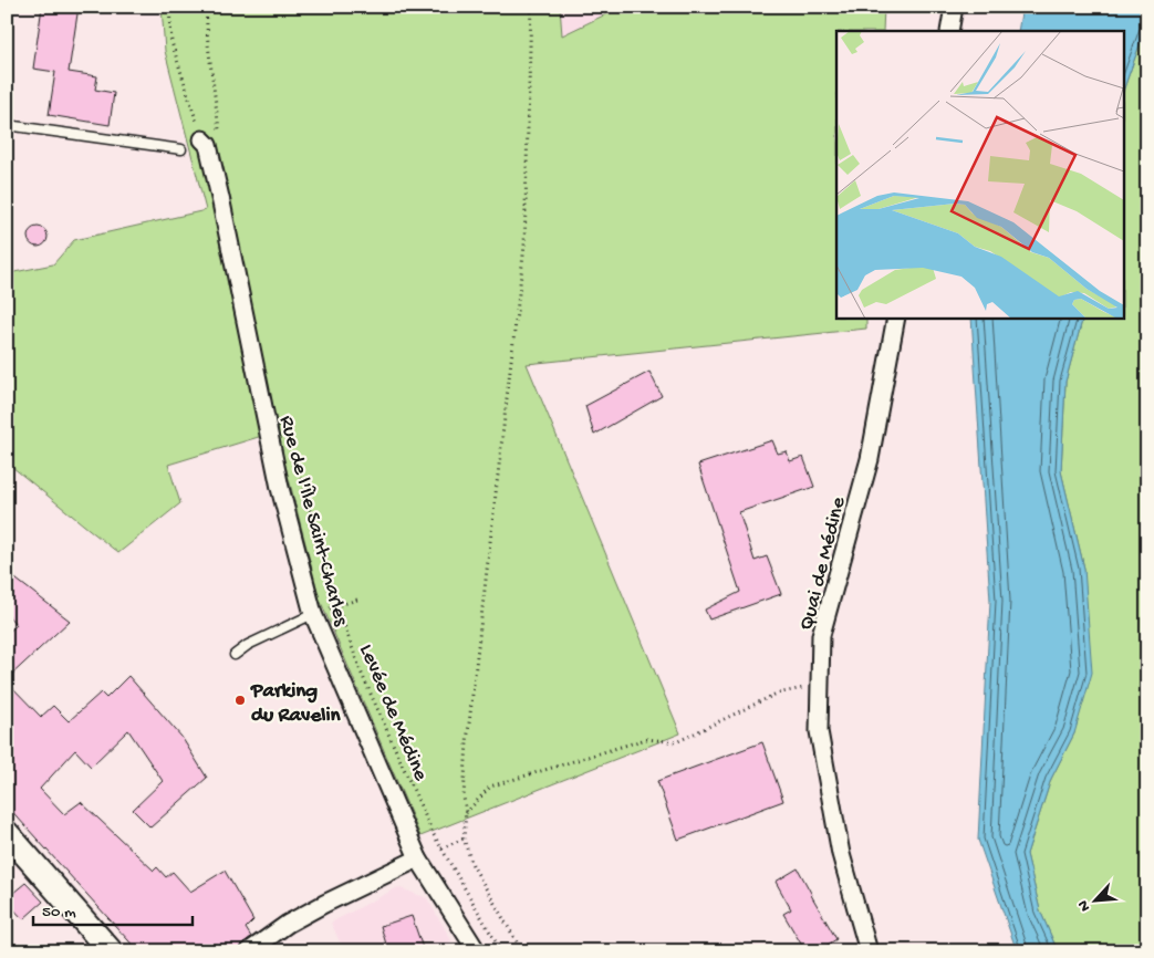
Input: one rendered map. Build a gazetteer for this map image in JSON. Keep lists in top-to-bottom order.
{
  "streets": {
    "street": ["Rue de l'Île Saint-Charles", "Quai de Médine"],
    "path": ["Levée de Médine"]
  },
  "places": ["Parking du Ravelin"],
  "scale_bar": "50 m",
  "north": "bottom left"
}
